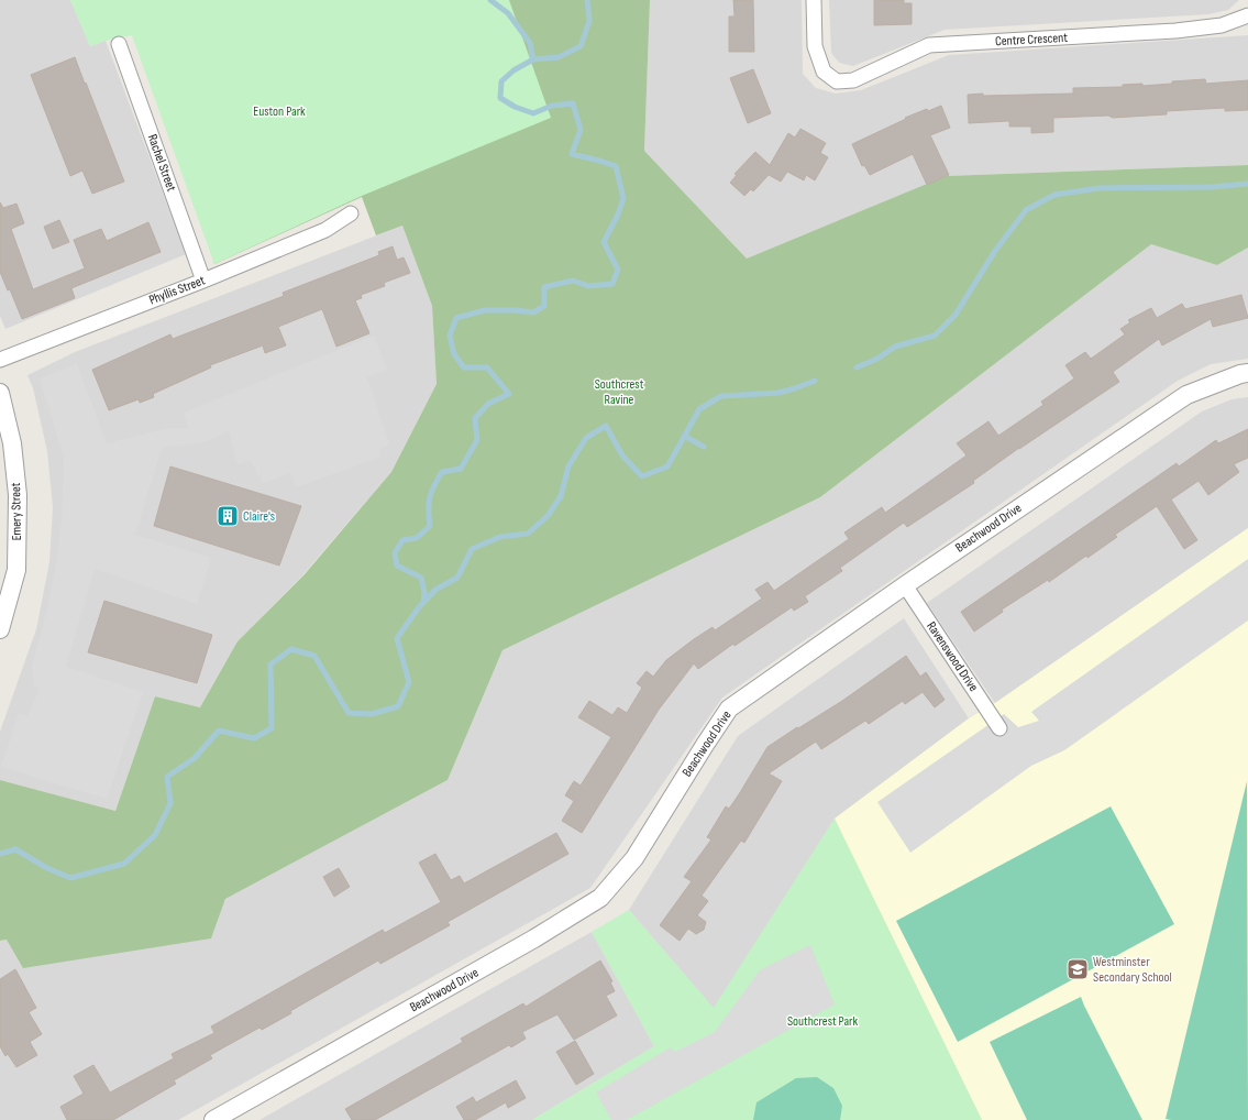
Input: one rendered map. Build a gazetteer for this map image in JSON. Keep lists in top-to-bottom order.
{
  "streets": {
    "street": [
      "Centre Crescent",
      "Rachel Street",
      "Phyllis Street",
      "Emery Street",
      "Beachwood Drive",
      "Ravenswood Drive"
    ]
  },
  "crossings": [
    ["Rachel Street", "Phyllis Street"],
    ["Beachwood Drive", "Ravenswood Drive"]
  ],
  "parks": ["Euston Park", "Southcrest Ravine", "Southcrest Park"],
  "places": {
    "building": ["Claire's"],
    "school or university": ["Westminster Secondary School"]
  }
}
